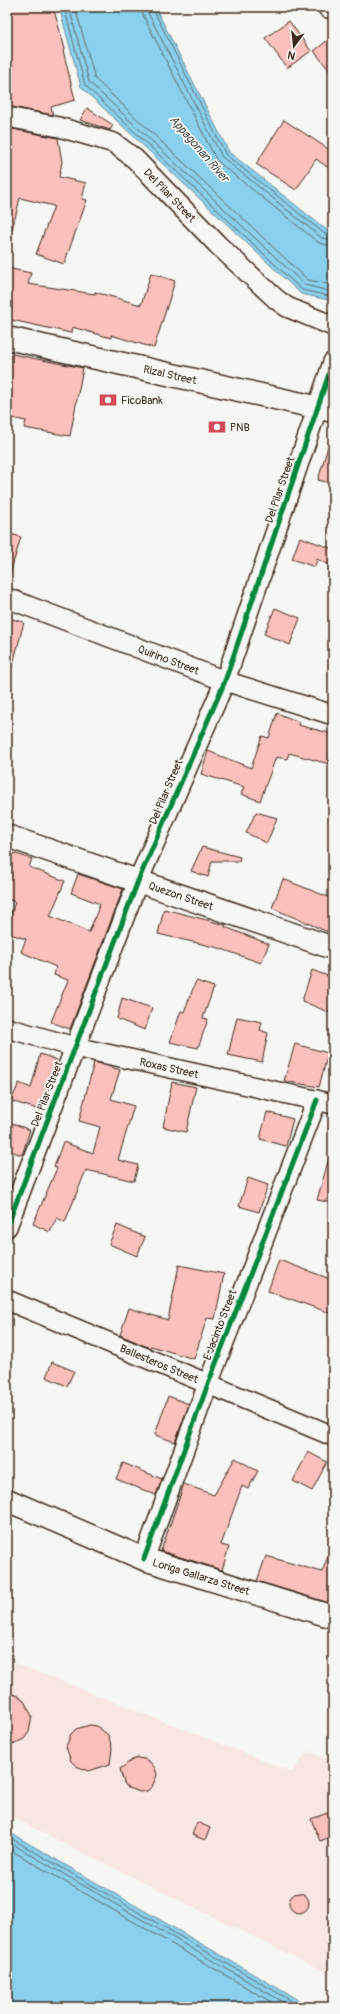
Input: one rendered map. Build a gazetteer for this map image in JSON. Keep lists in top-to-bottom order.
{
  "streets": {
    "street": [
      "Del Pilar Street",
      "Rizal Street",
      "Quirino Street",
      "Quezon Street",
      "Roxas Street",
      "E Jacinto Street",
      "Ballesteros Street",
      "Loriga Gallarza Street"
    ]
  },
  "crossings": [
    ["Del Pilar Street", "Rizal Street"],
    ["Del Pilar Street", "Quirino Street"],
    ["Del Pilar Street", "Quezon Street"],
    ["Del Pilar Street", "Roxas Street"],
    ["Roxas Street", "E Jacinto Street"],
    ["E Jacinto Street", "Ballesteros Street"],
    ["E Jacinto Street", "Loriga Gallarza Street"]
  ],
  "water": ["Appagonan River"],
  "places": {
    "bank": ["FicoBank", "PNB"]
  },
  "north": "bottom"
}
